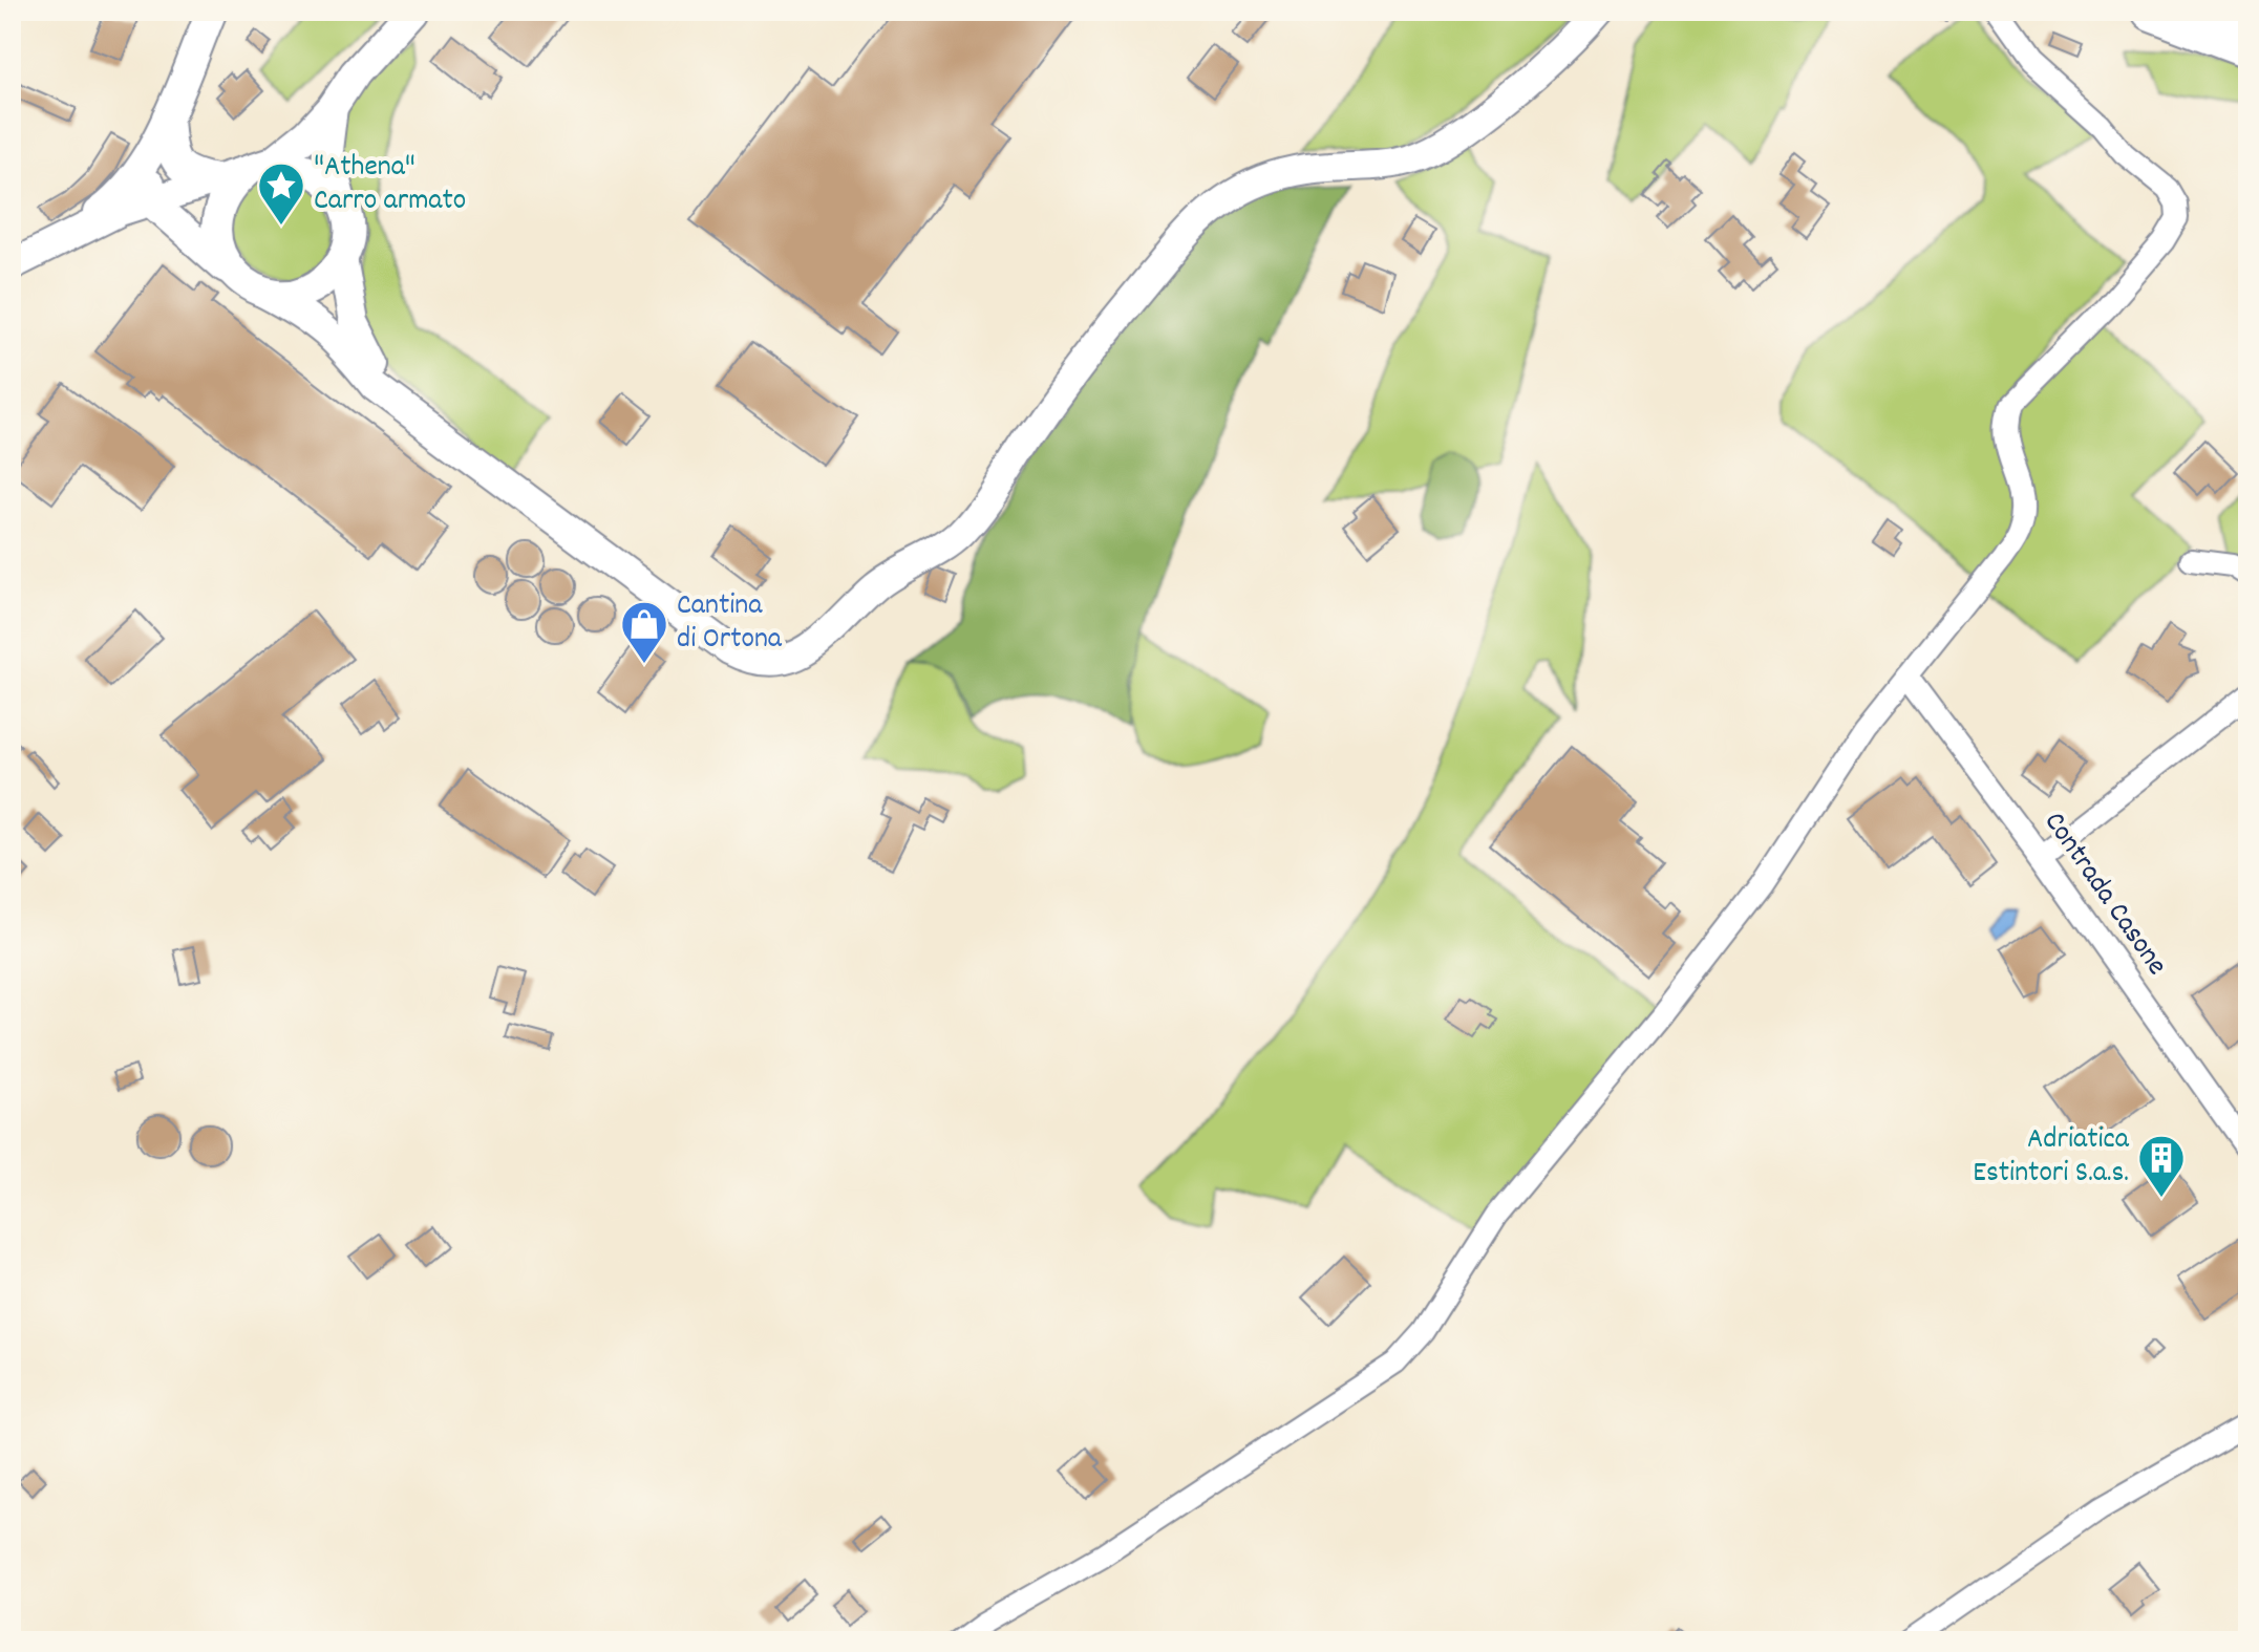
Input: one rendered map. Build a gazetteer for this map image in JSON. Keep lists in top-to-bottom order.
{
  "streets": {
    "street": ["Contrada Casone"]
  },
  "places": {
    "place": ["\"Athena\" Carro armato"],
    "shop": ["Cantina di Ortona"],
    "building": ["Adriatica Estintori S.a.s."]
  }
}
